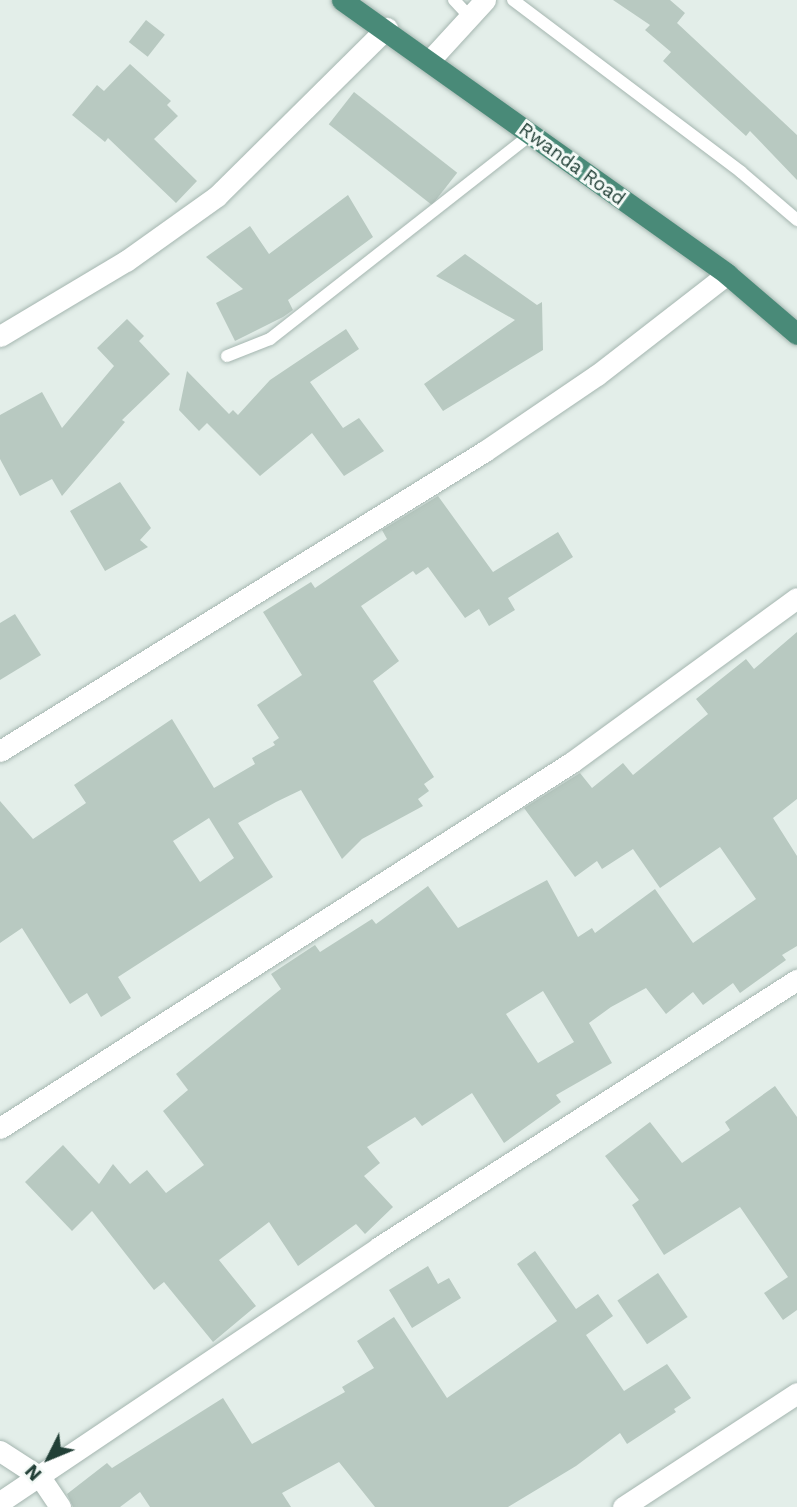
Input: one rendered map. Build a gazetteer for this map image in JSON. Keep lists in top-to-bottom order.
{
  "streets": {
    "highway": ["Rwanda Road"]
  },
  "north": "bottom left"
}
